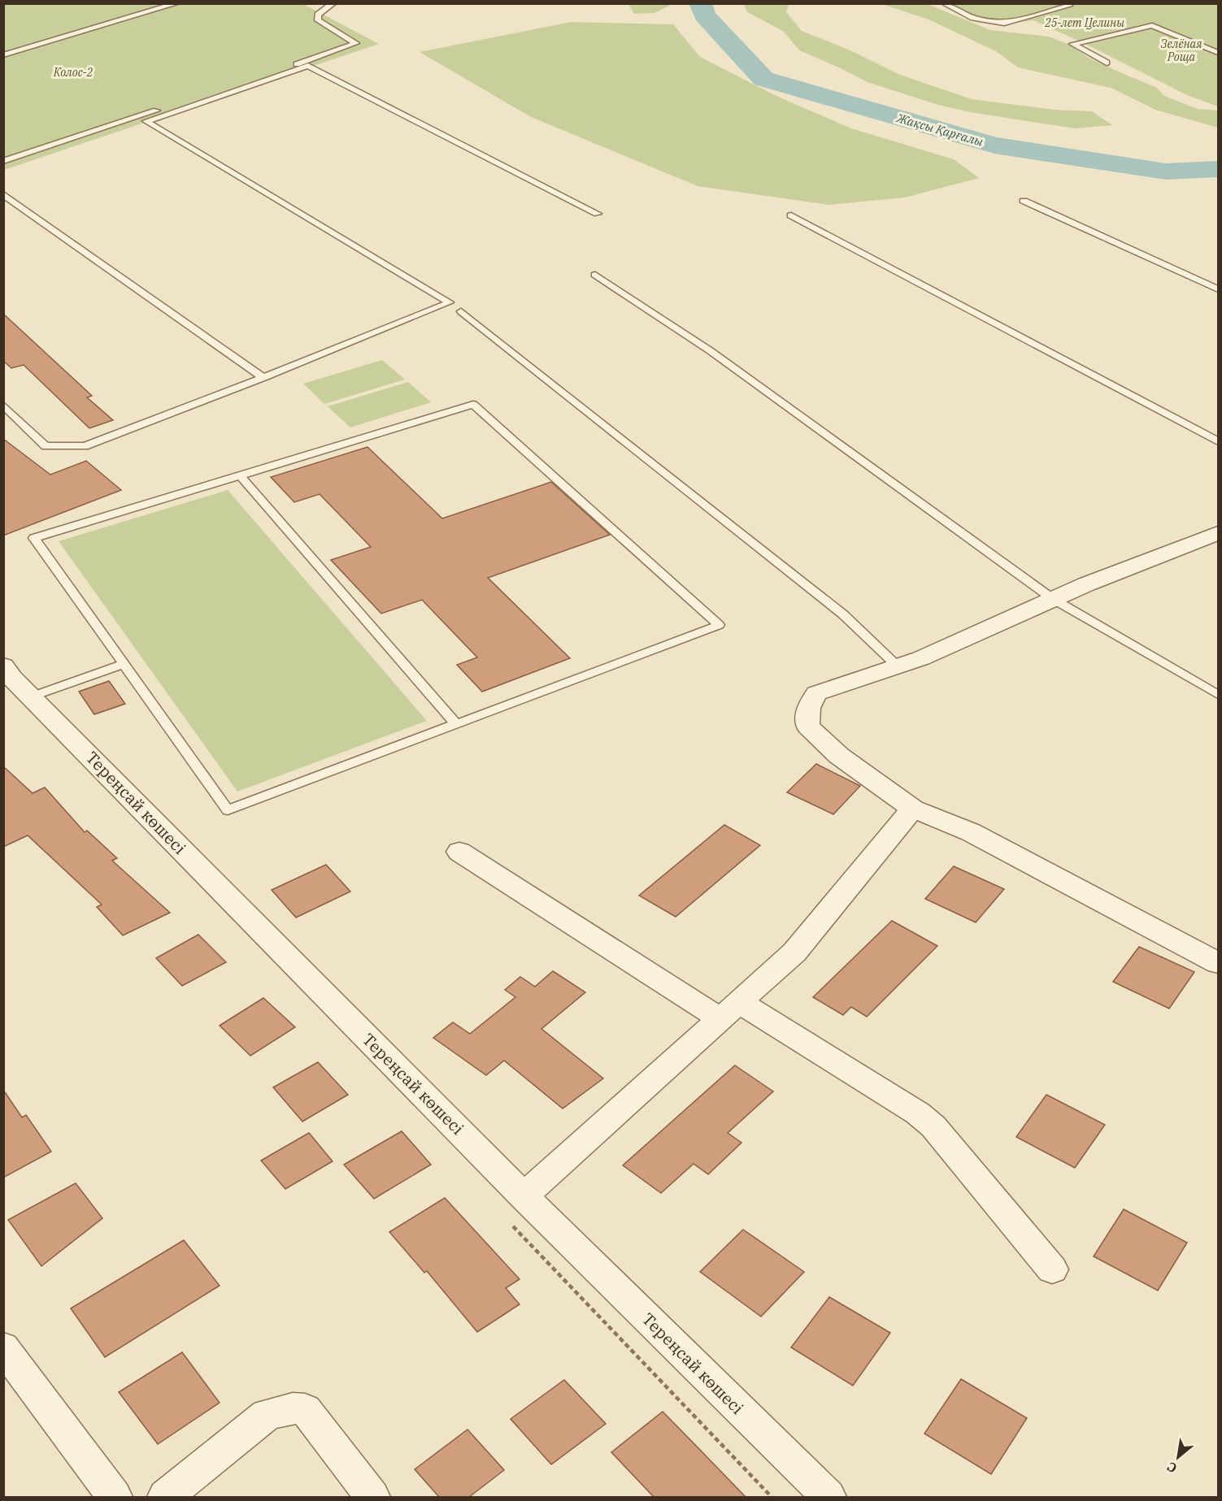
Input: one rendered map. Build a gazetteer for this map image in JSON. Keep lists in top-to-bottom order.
{
  "streets": {
    "street": ["Тереңсай көшесі"]
  },
  "water": ["Жақсы Қарғалы"],
  "parks": ["25-лет Целины", "Зелёная Роща", "Колос-2"],
  "north": "bottom left"
}
